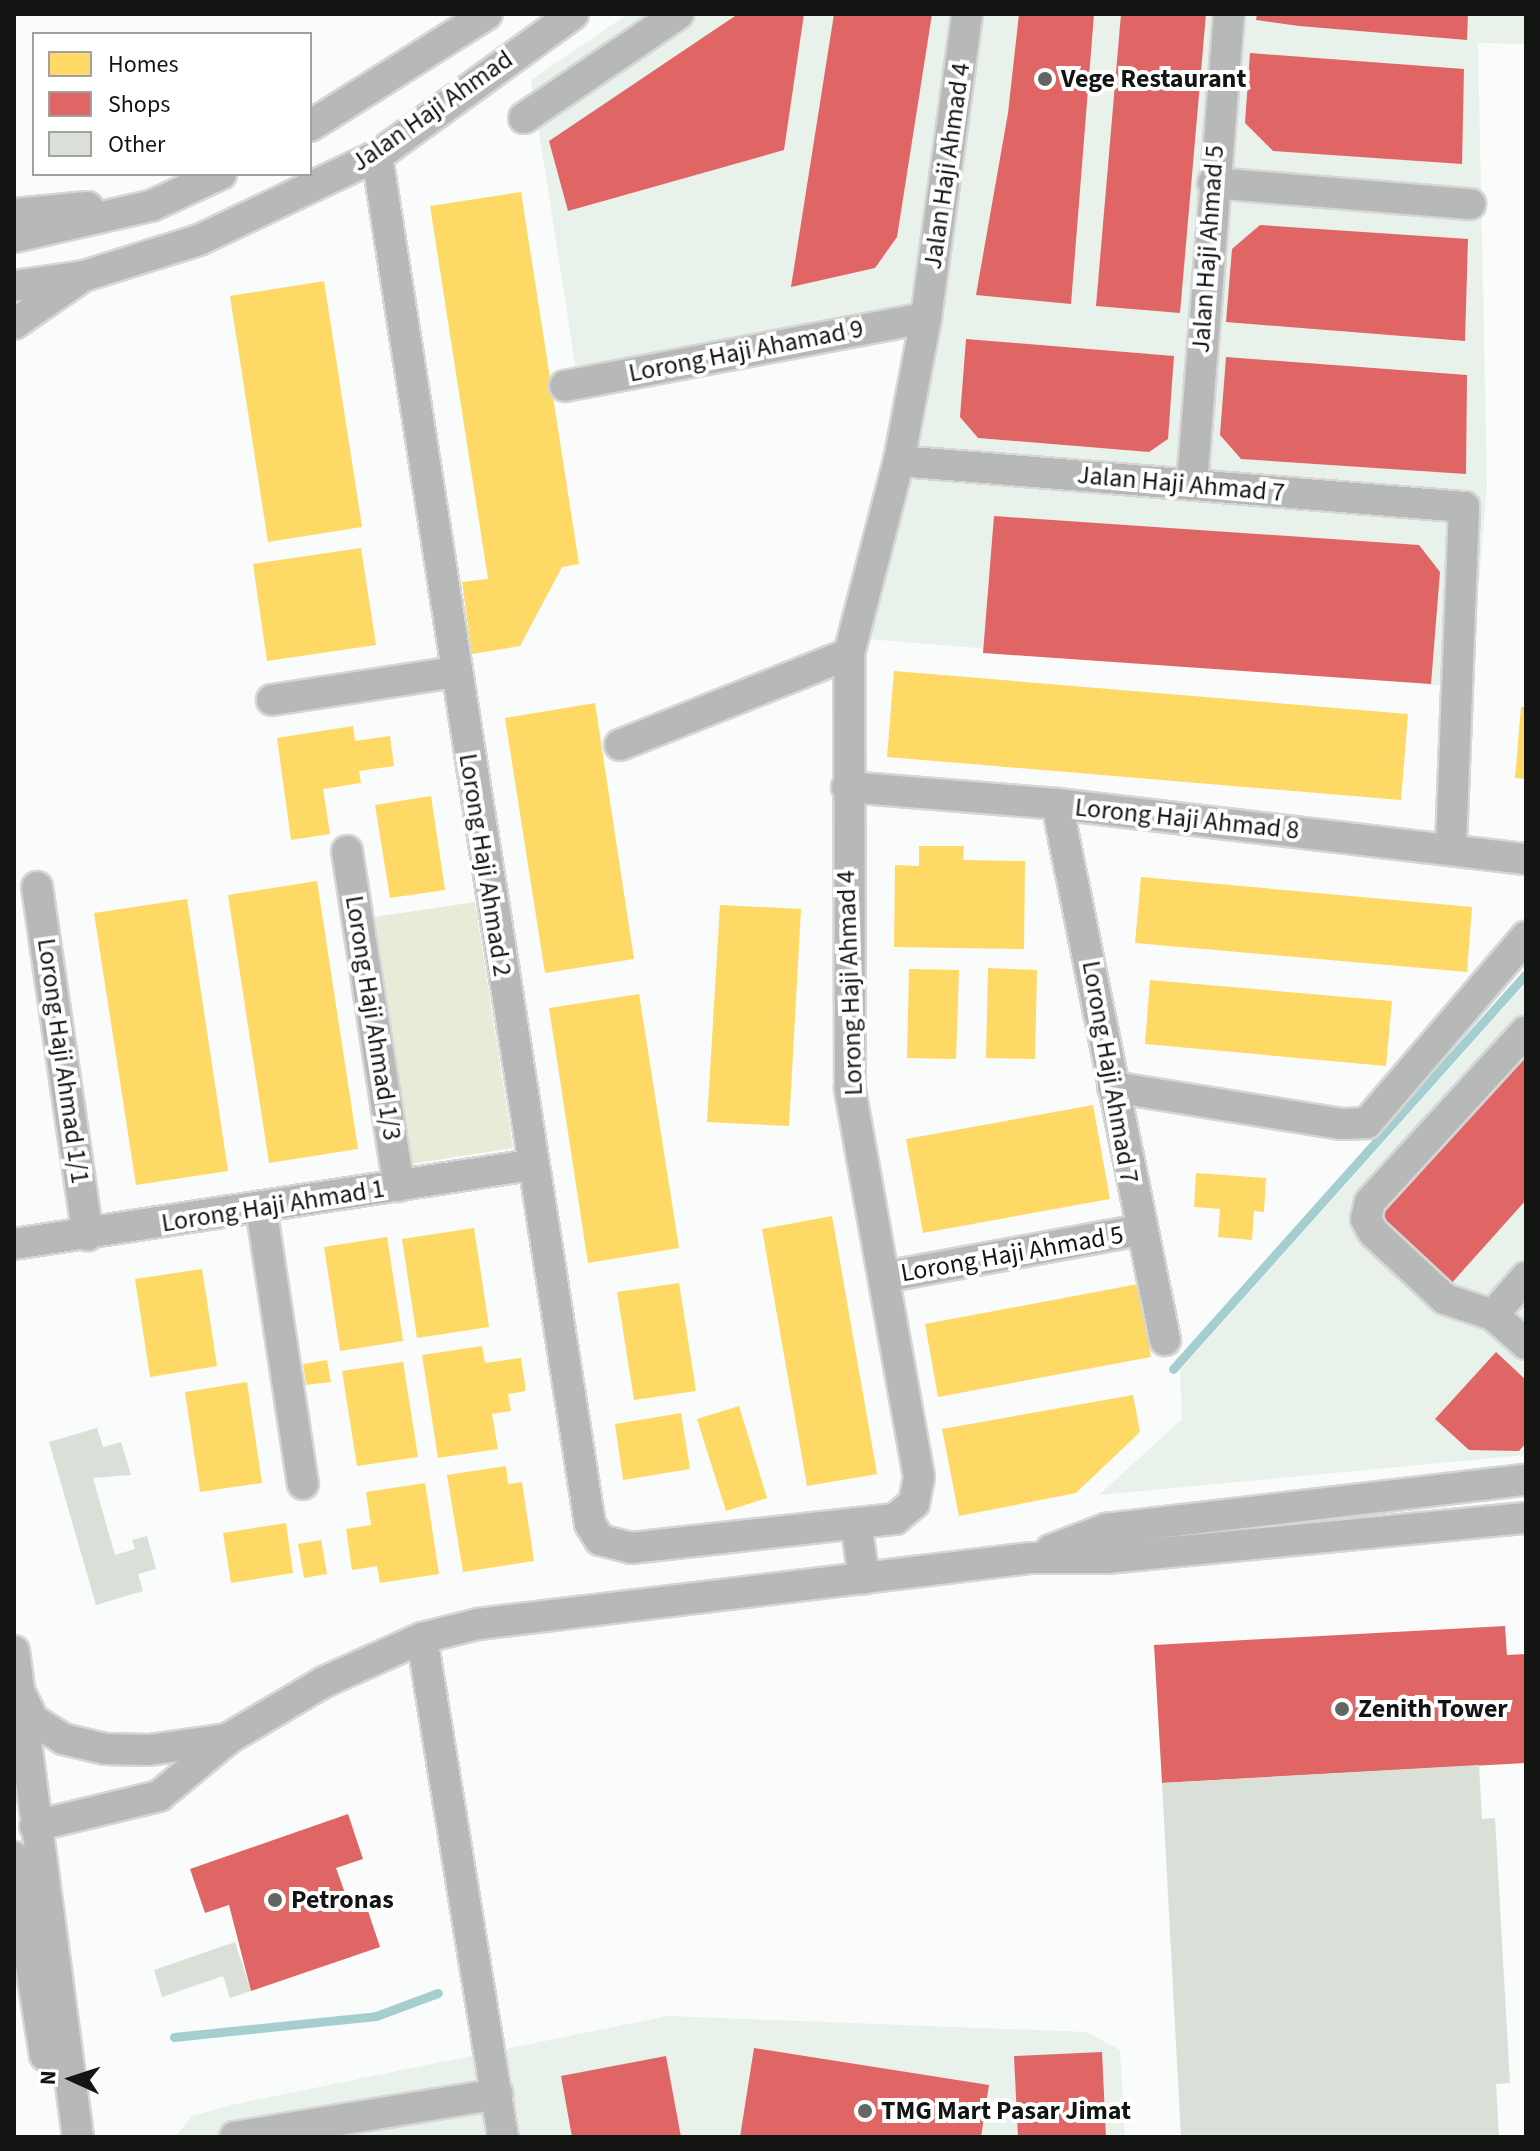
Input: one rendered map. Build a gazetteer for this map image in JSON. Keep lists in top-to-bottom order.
{
  "streets": {
    "street": [
      "Jalan Haji Ahmad",
      "Jalan Haji Ahmad 4",
      "Jalan Haji Ahmad 5",
      "Lorong Haji Ahamad 9",
      "Jalan Haji Ahmad 7",
      "Lorong Haji Ahmad 8",
      "Lorong Haji Ahmad 2",
      "Lorong Haji Ahmad 4",
      "Lorong Haji Ahmad 1/3",
      "Lorong Haji Ahmad 1/1",
      "Lorong Haji Ahmad 7",
      "Lorong Haji Ahmad 1",
      "Lorong Haji Ahmad 5"
    ]
  },
  "crossings": [
    ["Jalan Haji Ahmad", "Lorong Haji Ahmad 2"],
    ["Jalan Haji Ahmad 4", "Lorong Haji Ahamad 9"],
    ["Jalan Haji Ahmad 4", "Lorong Haji Ahmad 4"],
    ["Jalan Haji Ahmad 5", "Jalan Haji Ahmad 7"],
    ["Lorong Haji Ahamad 9", "Lorong Haji Ahmad 4"],
    ["Jalan Haji Ahmad 7", "Lorong Haji Ahmad 8"],
    ["Jalan Haji Ahmad 7", "Lorong Haji Ahmad 4"],
    ["Lorong Haji Ahmad 8", "Lorong Haji Ahmad 4"],
    ["Lorong Haji Ahmad 8", "Lorong Haji Ahmad 7"],
    ["Lorong Haji Ahmad 2", "Lorong Haji Ahmad 4"],
    ["Lorong Haji Ahmad 2", "Lorong Haji Ahmad 1"],
    ["Lorong Haji Ahmad 4", "Lorong Haji Ahmad 5"],
    ["Lorong Haji Ahmad 1/3", "Lorong Haji Ahmad 1"],
    ["Lorong Haji Ahmad 1/1", "Lorong Haji Ahmad 1"],
    ["Lorong Haji Ahmad 7", "Lorong Haji Ahmad 5"]
  ],
  "places": [
    "Vege Restaurant",
    "Zenith Tower",
    "Petronas",
    "TMG Mart Pasar Jimat"
  ],
  "legend": ["Homes", "Shops", "Other"],
  "north": "left"
}
